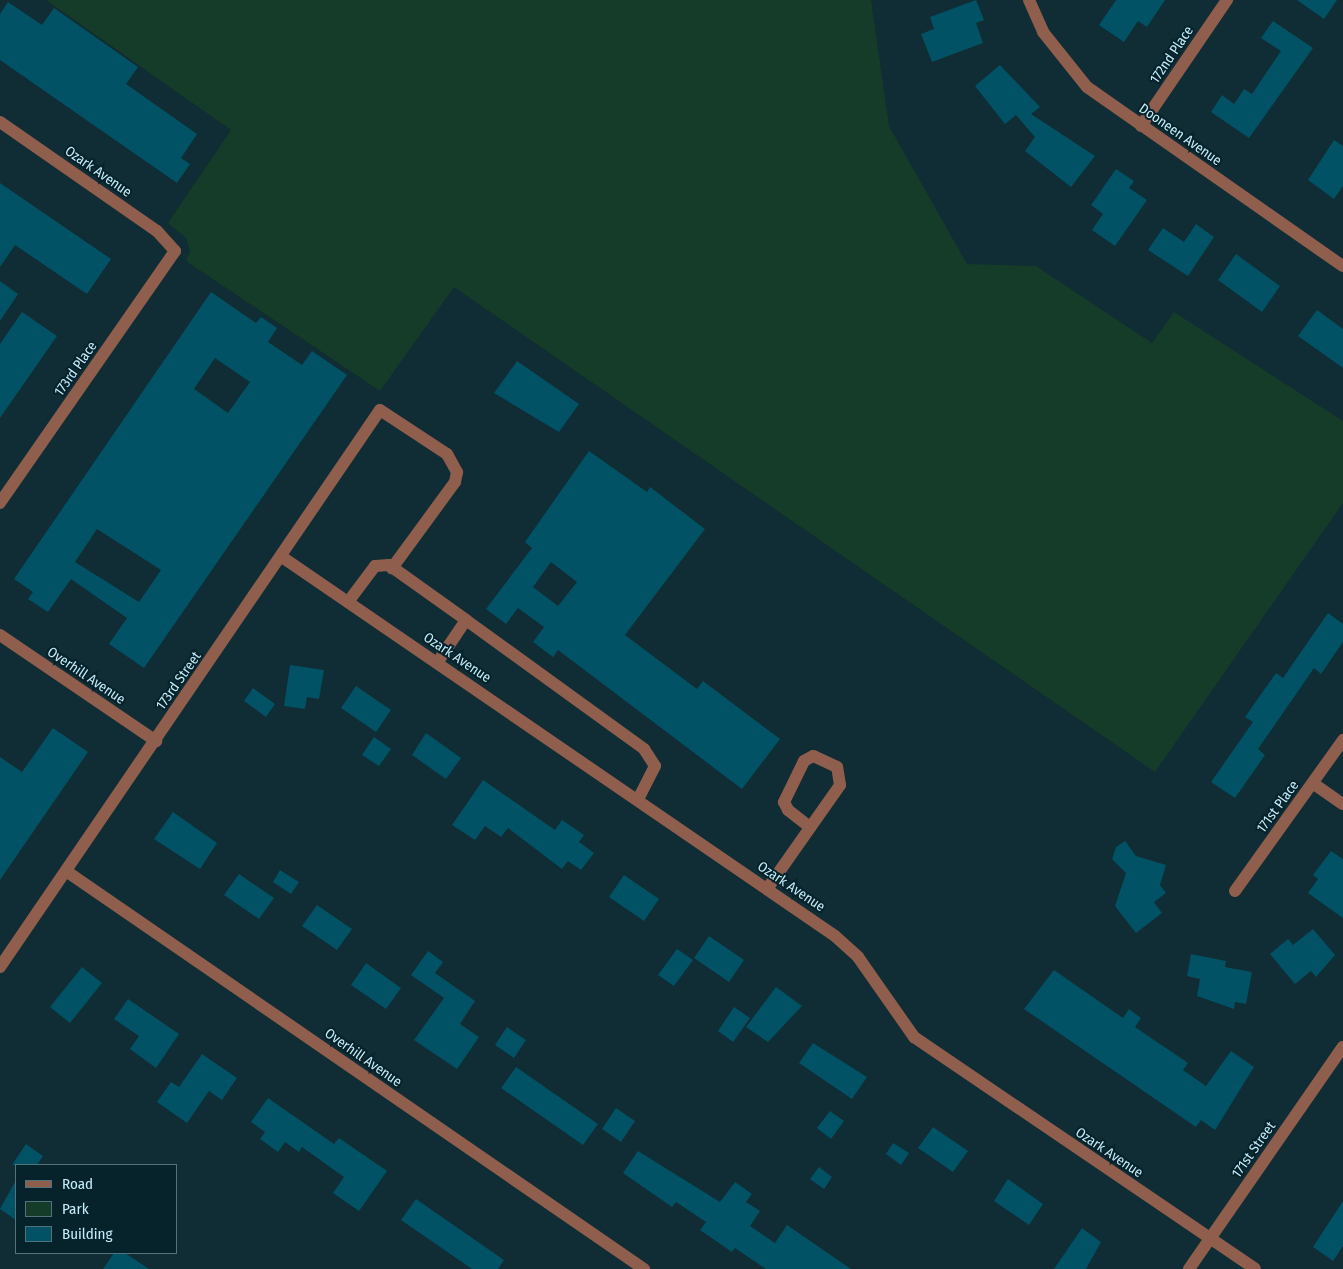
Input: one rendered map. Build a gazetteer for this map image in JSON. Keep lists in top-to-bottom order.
{
  "streets": {
    "street": [
      "172nd Place",
      "Dooneen Avenue",
      "Ozark Avenue",
      "173rd Place",
      "Overhill Avenue",
      "173rd Street",
      "171st Place",
      "171st Street"
    ]
  },
  "crossings": [
    ["172nd Place", "Dooneen Avenue"],
    ["Ozark Avenue", "173rd Place"],
    ["Ozark Avenue", "173rd Street"],
    ["Ozark Avenue", "171st Street"],
    ["Overhill Avenue", "173rd Street"]
  ],
  "legend": ["Road", "Park", "Building"]
}
